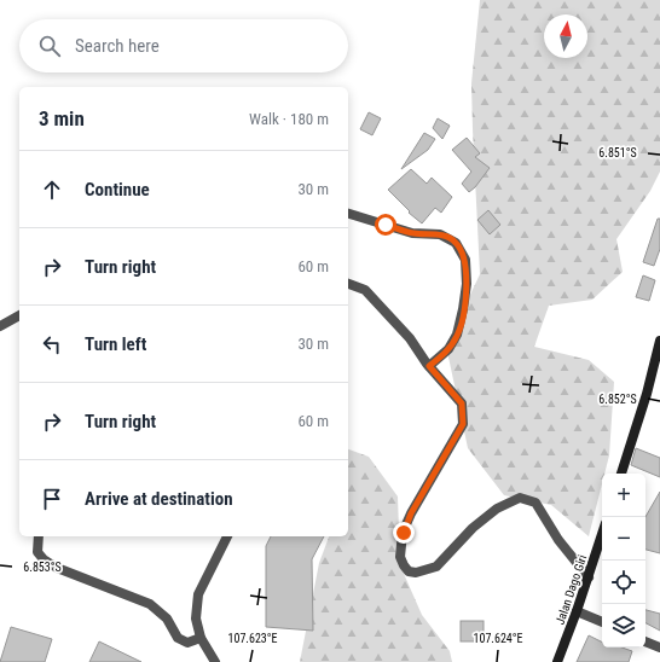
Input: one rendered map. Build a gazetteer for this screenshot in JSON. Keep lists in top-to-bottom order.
{
  "streets": {
    "main road": ["Jalan Dago Giri"]
  },
  "north": "top",
  "page": {
    "search": "Search here",
    "heading": ["3 min", "Walk · 180 m"],
    "list": [
      ["Continue", "30 m"],
      ["Turn right", "60 m"],
      ["Turn left", "30 m"],
      ["Turn right", "60 m"],
      "Arrive at destination"
    ],
    "map_buttons": ["+", "−"]
  },
  "coordinates": [
    "6.851°S",
    "6.852°S",
    "6.853°S",
    "107.623°E",
    "107.624°E"
  ]
}
